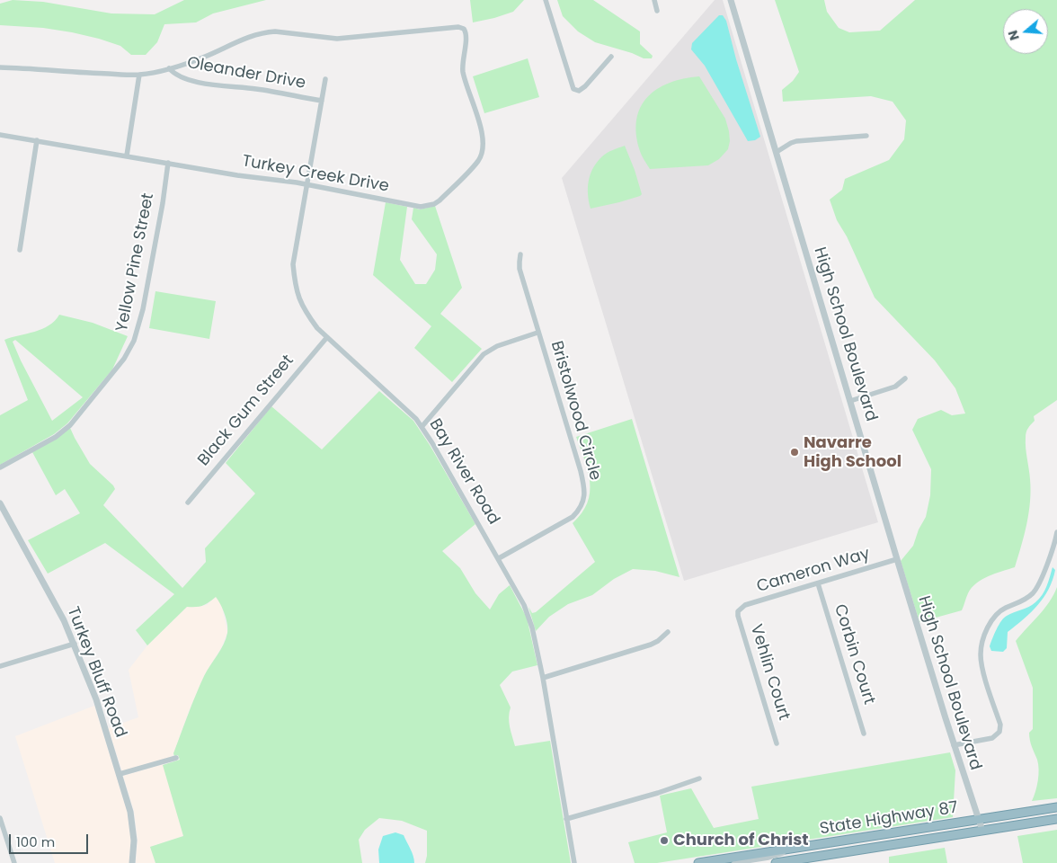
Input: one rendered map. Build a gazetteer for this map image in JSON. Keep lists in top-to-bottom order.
{
  "streets": {
    "highway": ["State Highway 87"],
    "street": [
      "Oleander Drive",
      "Turkey Creek Drive",
      "Yellow Pine Street",
      "High School Boulevard",
      "Black Gum Street",
      "Bristolwood Circle",
      "Bay River Road",
      "Cameron Way",
      "Corbin Court",
      "Turkey Bluff Road",
      "Vehlin Court"
    ]
  },
  "crossings": [
    ["Oleander Drive", "Turkey Creek Drive"],
    ["Oleander Drive", "Bay River Road"],
    ["Turkey Creek Drive", "Yellow Pine Street"],
    ["Turkey Creek Drive", "Bay River Road"],
    ["High School Boulevard", "Cameron Way"],
    ["High School Boulevard", "State Highway 87"],
    ["Black Gum Street", "Bay River Road"],
    ["Bristolwood Circle", "Bay River Road"],
    ["Cameron Way", "Corbin Court"],
    ["Cameron Way", "Vehlin Court"]
  ],
  "places": ["Navarre High School", "Church of Christ"],
  "scale_bar": "100 m",
  "north": "left"
}
